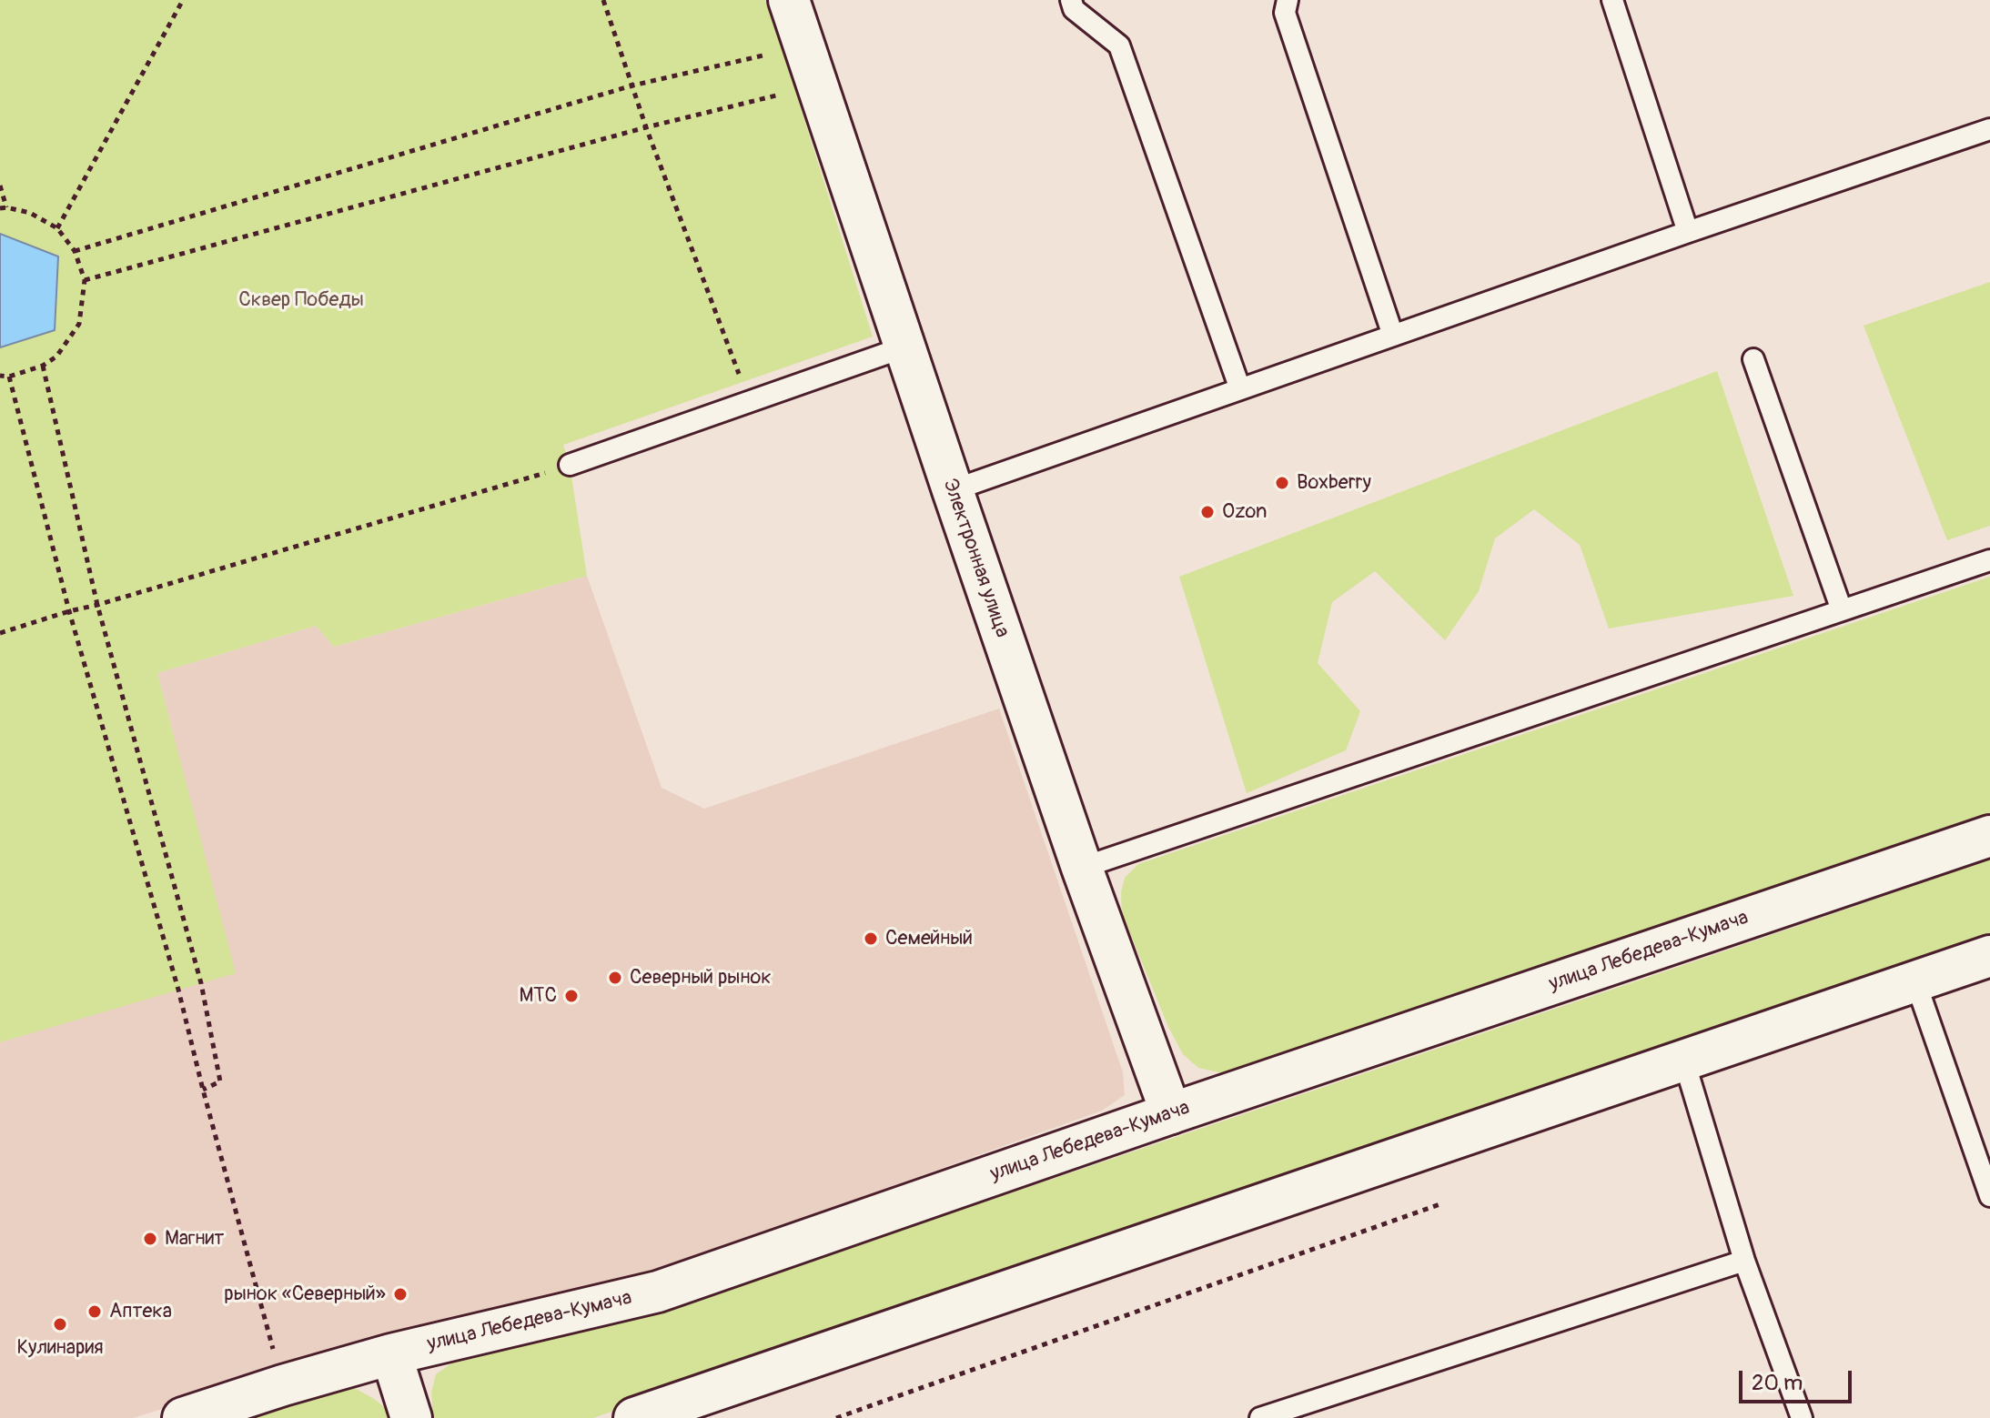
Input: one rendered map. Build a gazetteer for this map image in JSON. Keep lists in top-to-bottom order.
{
  "streets": {
    "street": ["Электронная улица", "улица Лебедева-Кумача"]
  },
  "crossings": [
    ["Электронная улица", "улица Лебедева-Кумача"]
  ],
  "parks": ["Сквер Победы"],
  "places": [
    "Boxberry",
    "Ozon",
    "Семейный",
    "Северный рынок",
    "МТС",
    "Магнит",
    "рынок «Северный»",
    "Аптека",
    "Кулинария"
  ],
  "scale_bar": "20 m"
}
